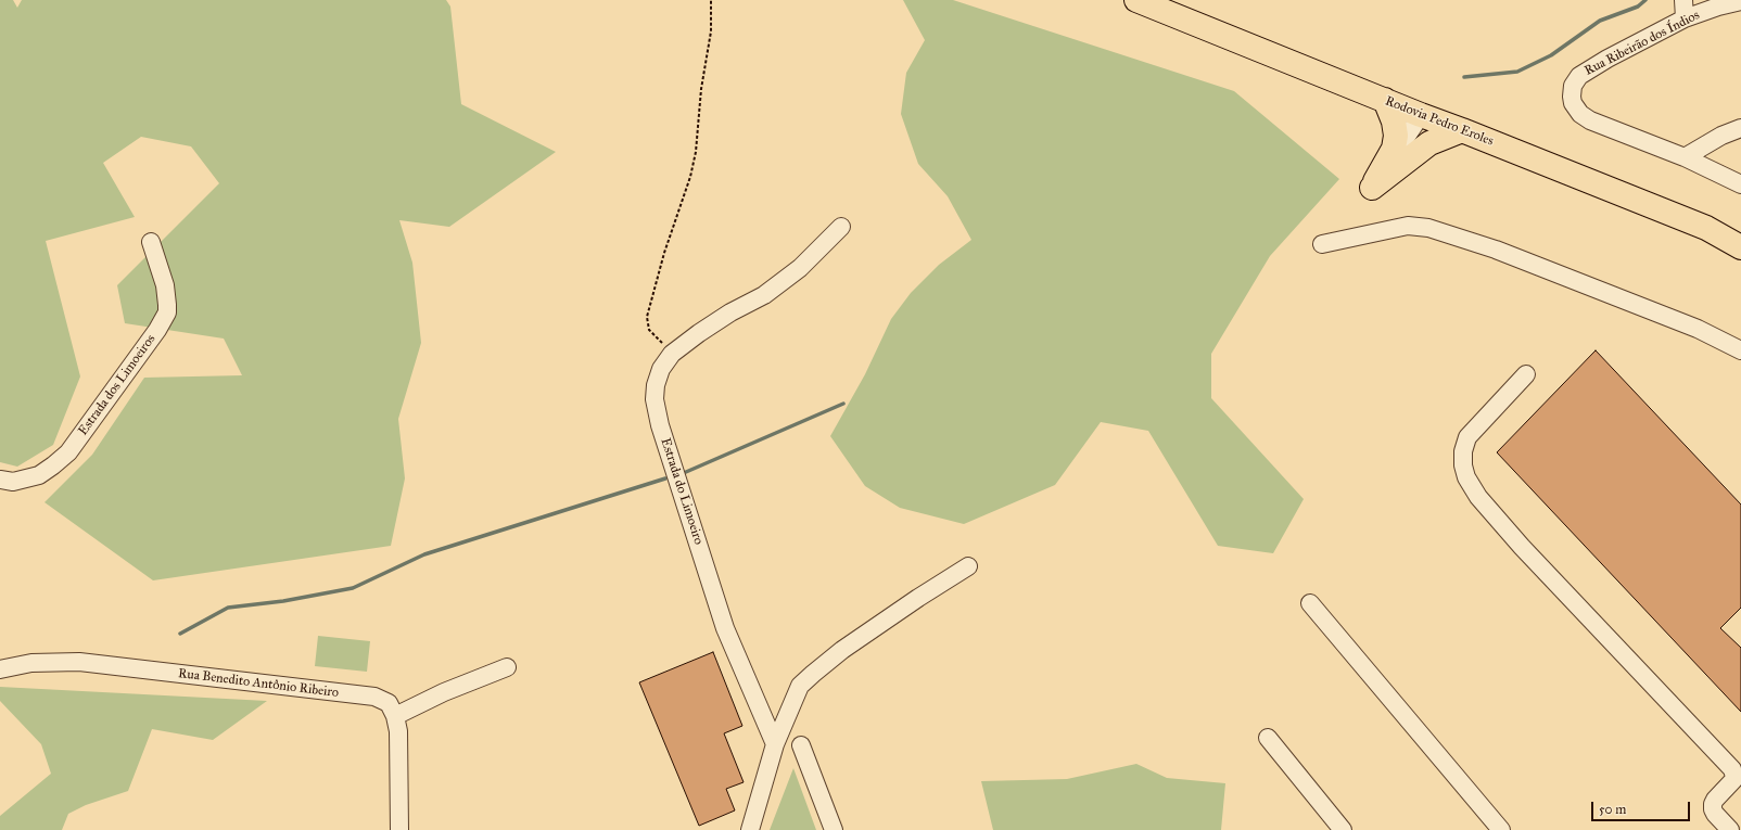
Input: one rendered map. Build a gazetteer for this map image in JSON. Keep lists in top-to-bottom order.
{
  "streets": {
    "highway": ["Rodovia Pedro Eroles"],
    "street": [
      "Rua Ribeirão dos Índios",
      "Estrada dos Limoeiros",
      "Estrada do Limoeiro",
      "Rua Benedito Antônio Ribeiro"
    ]
  },
  "scale_bar": "50 m"
}
